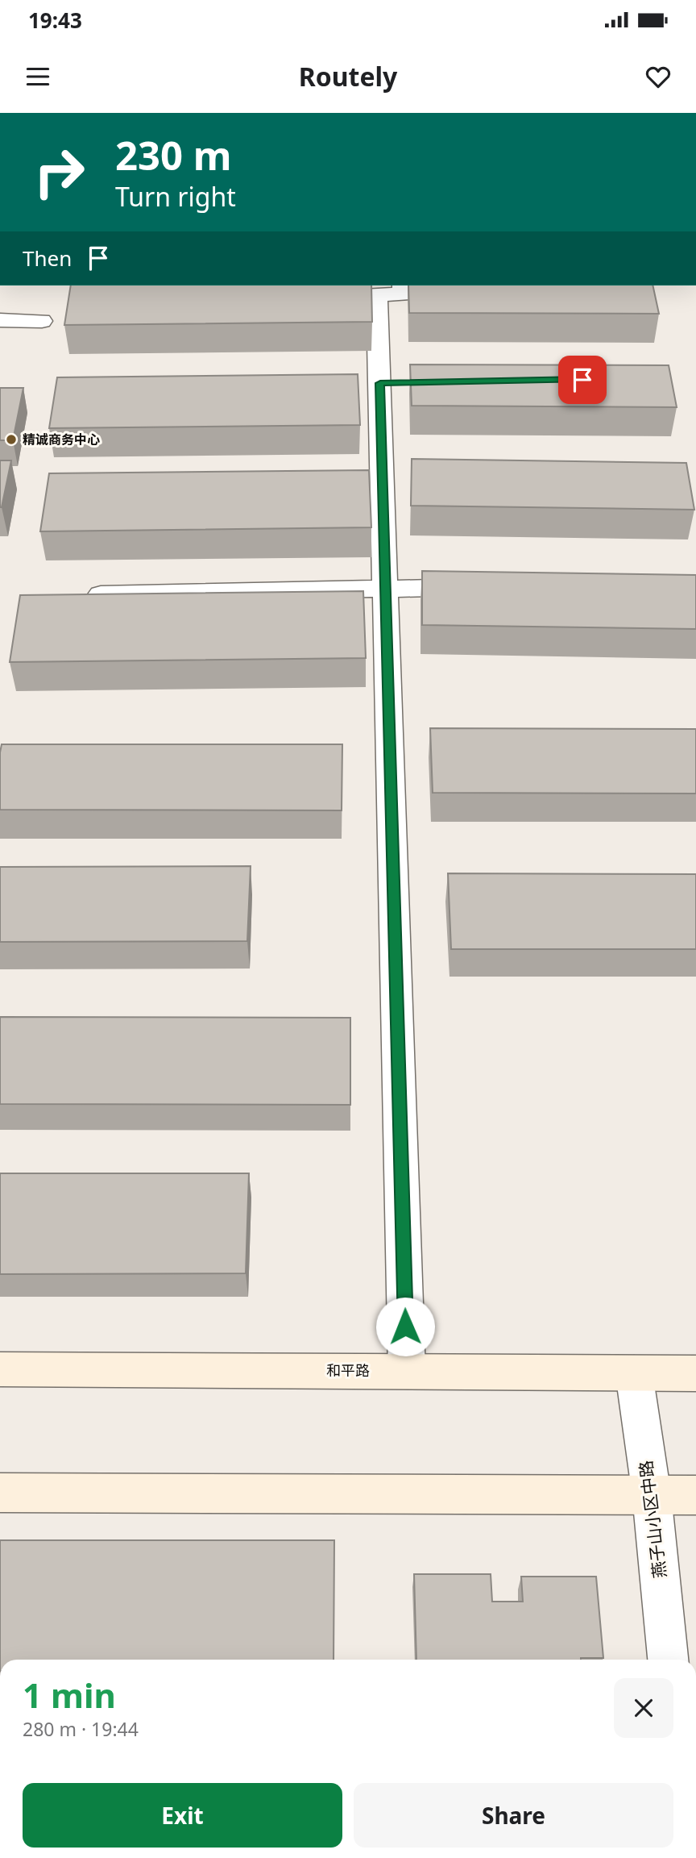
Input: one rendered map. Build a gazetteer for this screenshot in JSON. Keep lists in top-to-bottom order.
{
  "streets": {
    "main road": ["和平路"],
    "street": ["燕子山小区中路"]
  },
  "crossings": [
    ["和平路", "燕子山小区中路"]
  ],
  "places": ["精诚商务中心"],
  "page": {
    "status": "19:43",
    "header": "Routely",
    "turn": ["230 m", "Turn right"],
    "then": "Then",
    "heading": ["1 min", "280 m · 19:44"],
    "buttons": ["Exit", "Share"]
  }
}
